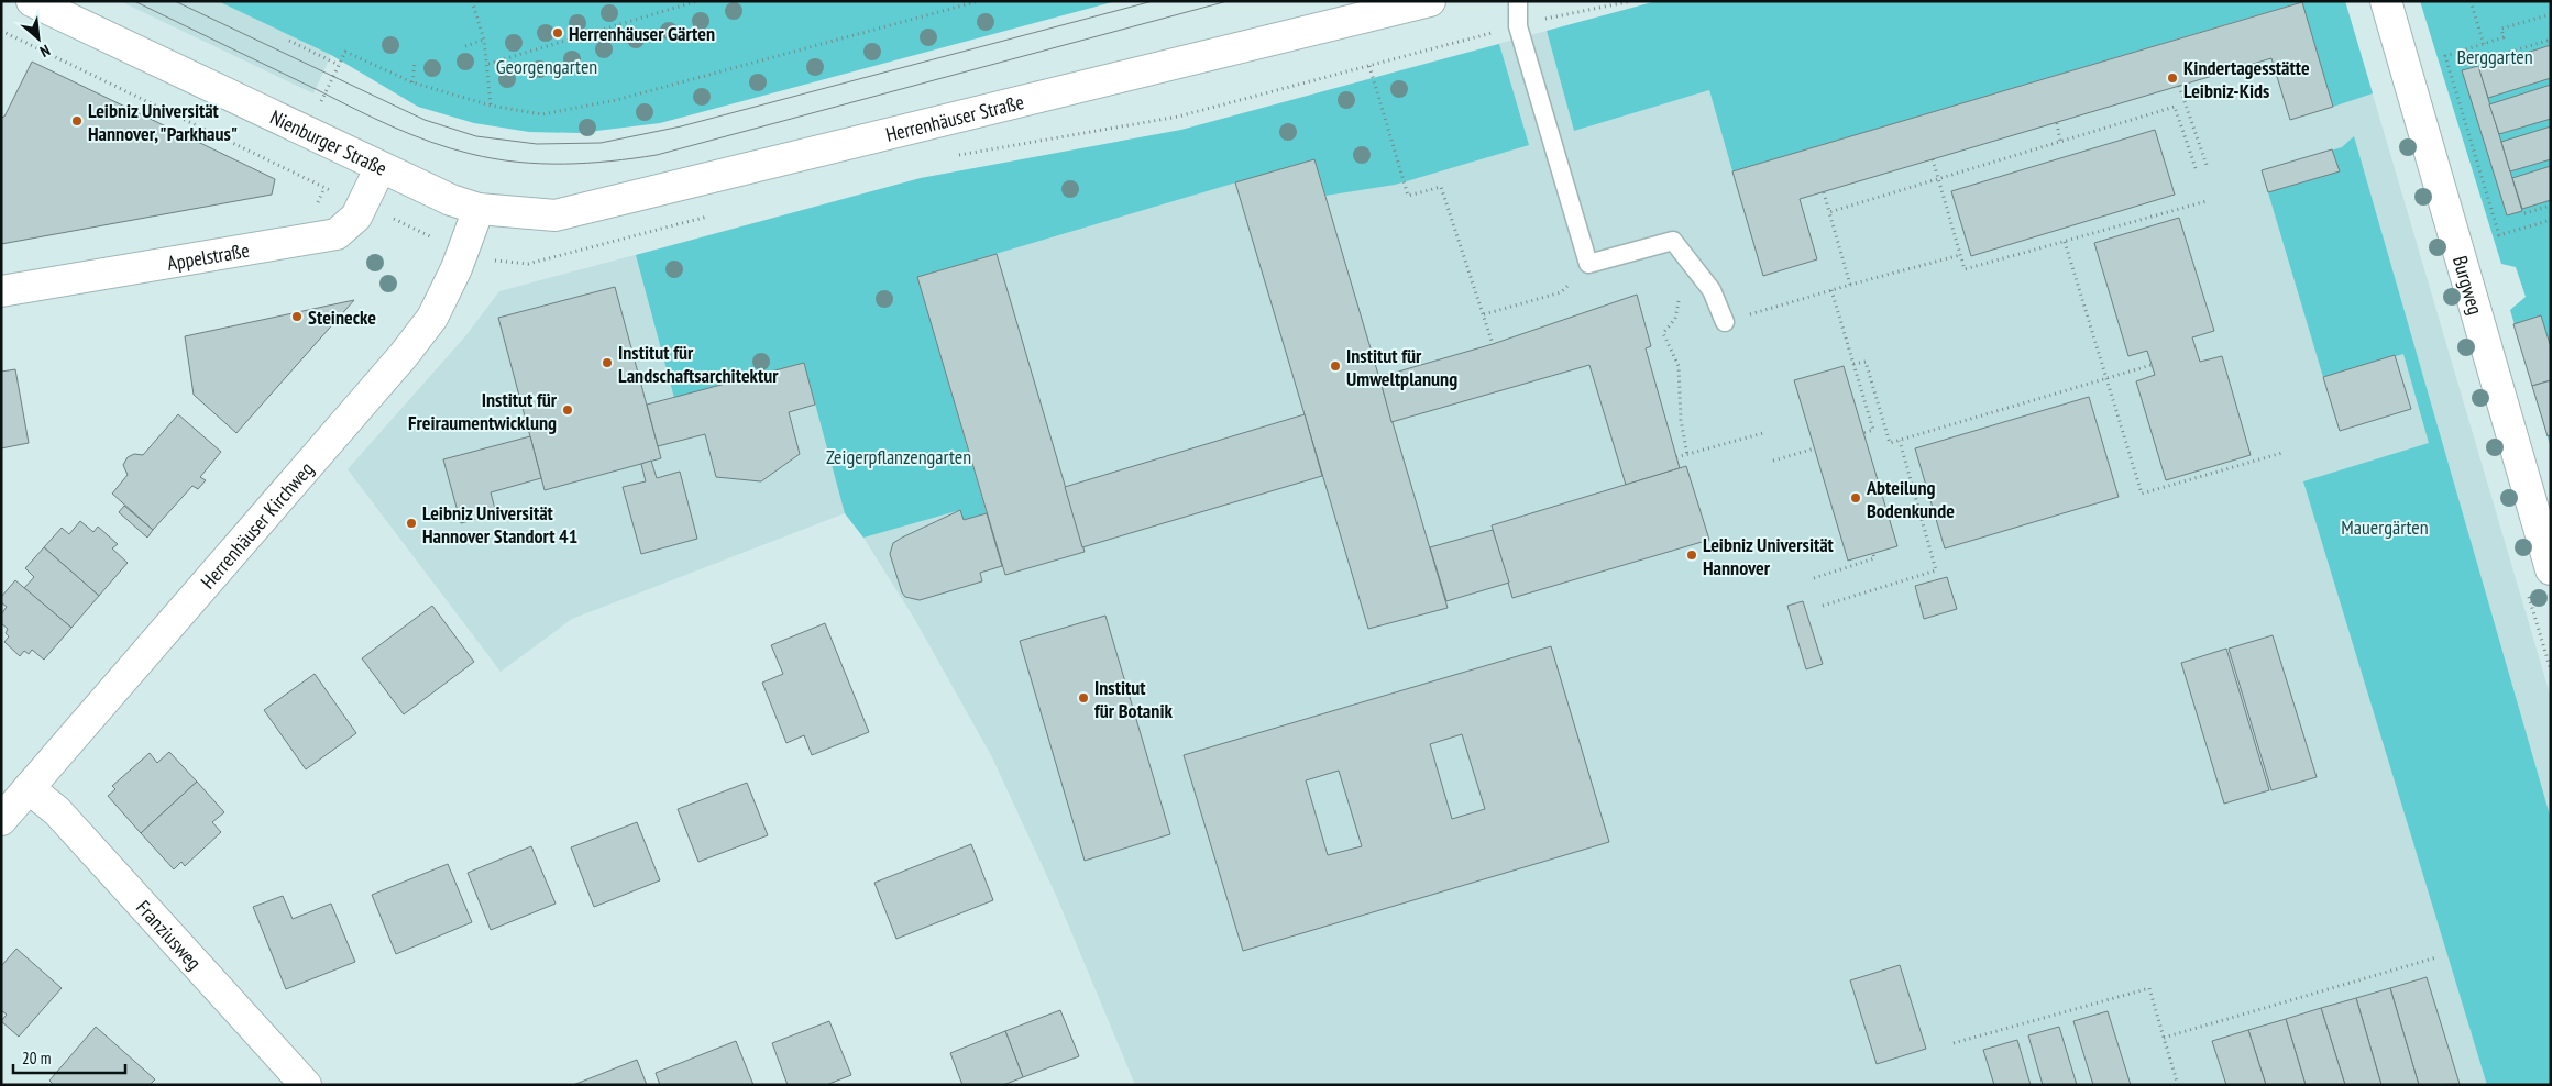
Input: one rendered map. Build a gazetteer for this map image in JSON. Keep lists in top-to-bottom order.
{
  "streets": {
    "street": [
      "Herrenhäuser Straße",
      "Nienburger Straße",
      "Appelstraße",
      "Burgweg",
      "Herrenhäuser Kirchweg",
      "Franziusweg"
    ]
  },
  "crossings": [
    ["Herrenhäuser Straße", "Nienburger Straße"],
    ["Herrenhäuser Straße", "Herrenhäuser Kirchweg"],
    ["Nienburger Straße", "Appelstraße"],
    ["Nienburger Straße", "Herrenhäuser Kirchweg"],
    ["Herrenhäuser Kirchweg", "Franziusweg"]
  ],
  "parks": [
    "Berggarten",
    "Georgengarten",
    "Zeigerpflanzengarten",
    "Mauergärten"
  ],
  "places": [
    "Herrenhäuser Gärten",
    "Kindertagesstätte Leibniz-Kids",
    "Leibniz Universität Hannover, \"Parkhaus\"",
    "Steinecke",
    "Institut für Landschaftsarchitektur",
    "Institut für Umweltplanung",
    "Institut für Freiraumentwicklung",
    "Abteilung Bodenkunde",
    "Leibniz Universität Hannover Standort 41",
    "Leibniz Universität Hannover",
    "Institut für Botanik"
  ],
  "scale_bar": "20 m",
  "north": "bottom right"
}
